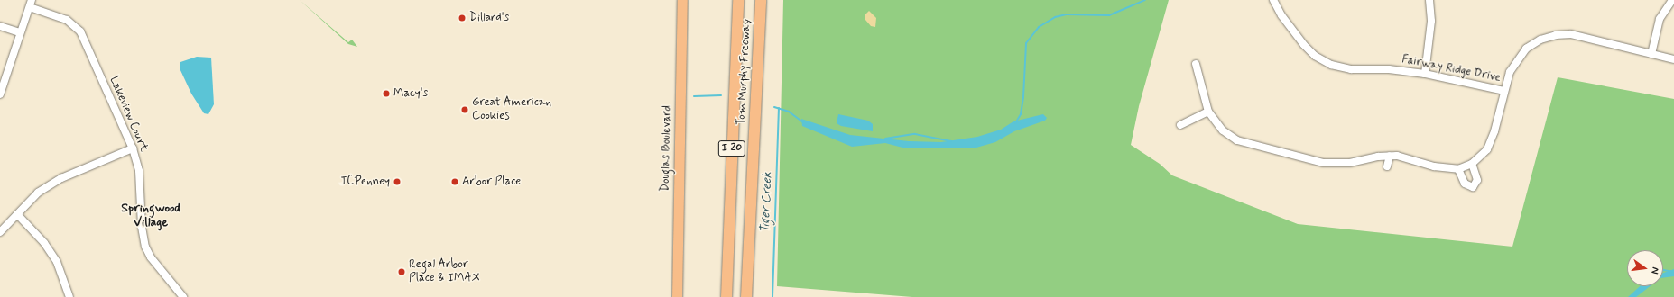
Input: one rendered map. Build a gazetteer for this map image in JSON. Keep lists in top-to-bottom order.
{
  "streets": {
    "highway": ["Tom Murphy Freeway", "I 20"],
    "main road": ["Douglas Boulevard"],
    "street": ["Fairway Ridge Drive", "Lakeview Court"]
  },
  "districts": ["Springwood Village"],
  "water": ["Tiger Creek"],
  "places": [
    "Dillard's",
    "Macy's",
    "Great American Cookies",
    "JCPenney",
    "Arbor Place",
    "Regal Arbor Place & IMAX"
  ],
  "north": "right"
}
